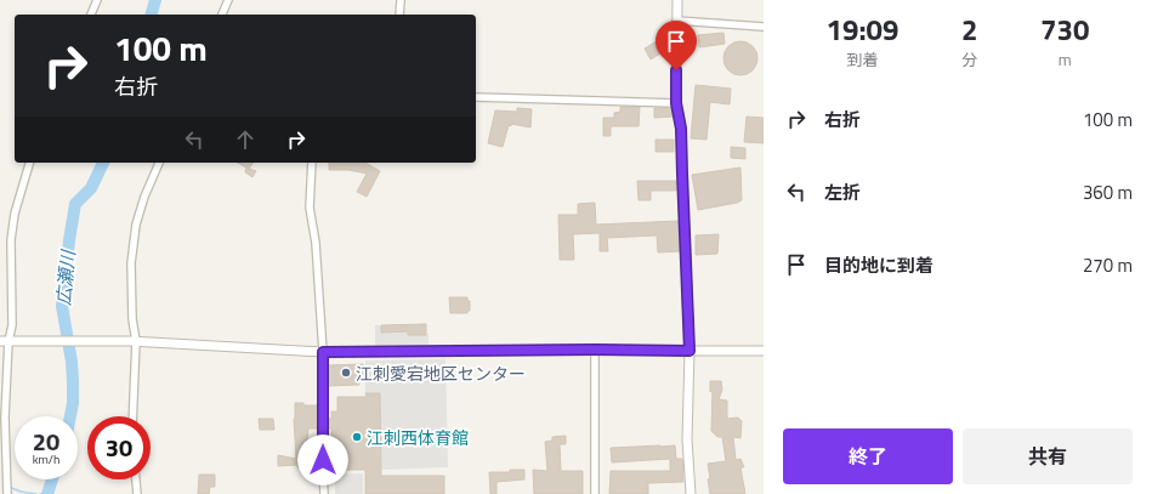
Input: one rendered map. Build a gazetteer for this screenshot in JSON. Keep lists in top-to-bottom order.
{
  "water": ["広瀬川"],
  "places": ["江刺愛宕地区センター", "江刺西体育館"],
  "page": {
    "eta": [
      "19:09",
      "到着",
      "2",
      "分",
      "730",
      "m"
    ],
    "turn": ["100 m", "右折"],
    "list": [
      {
        "name": "右折",
        "value": "100 m"
      },
      {
        "name": "左折",
        "value": "360 m"
      },
      {
        "name": "目的地に到着",
        "value": "270 m"
      }
    ],
    "speed": "20 km/h",
    "limit": "30",
    "buttons": ["終了", "共有"]
  }
}
